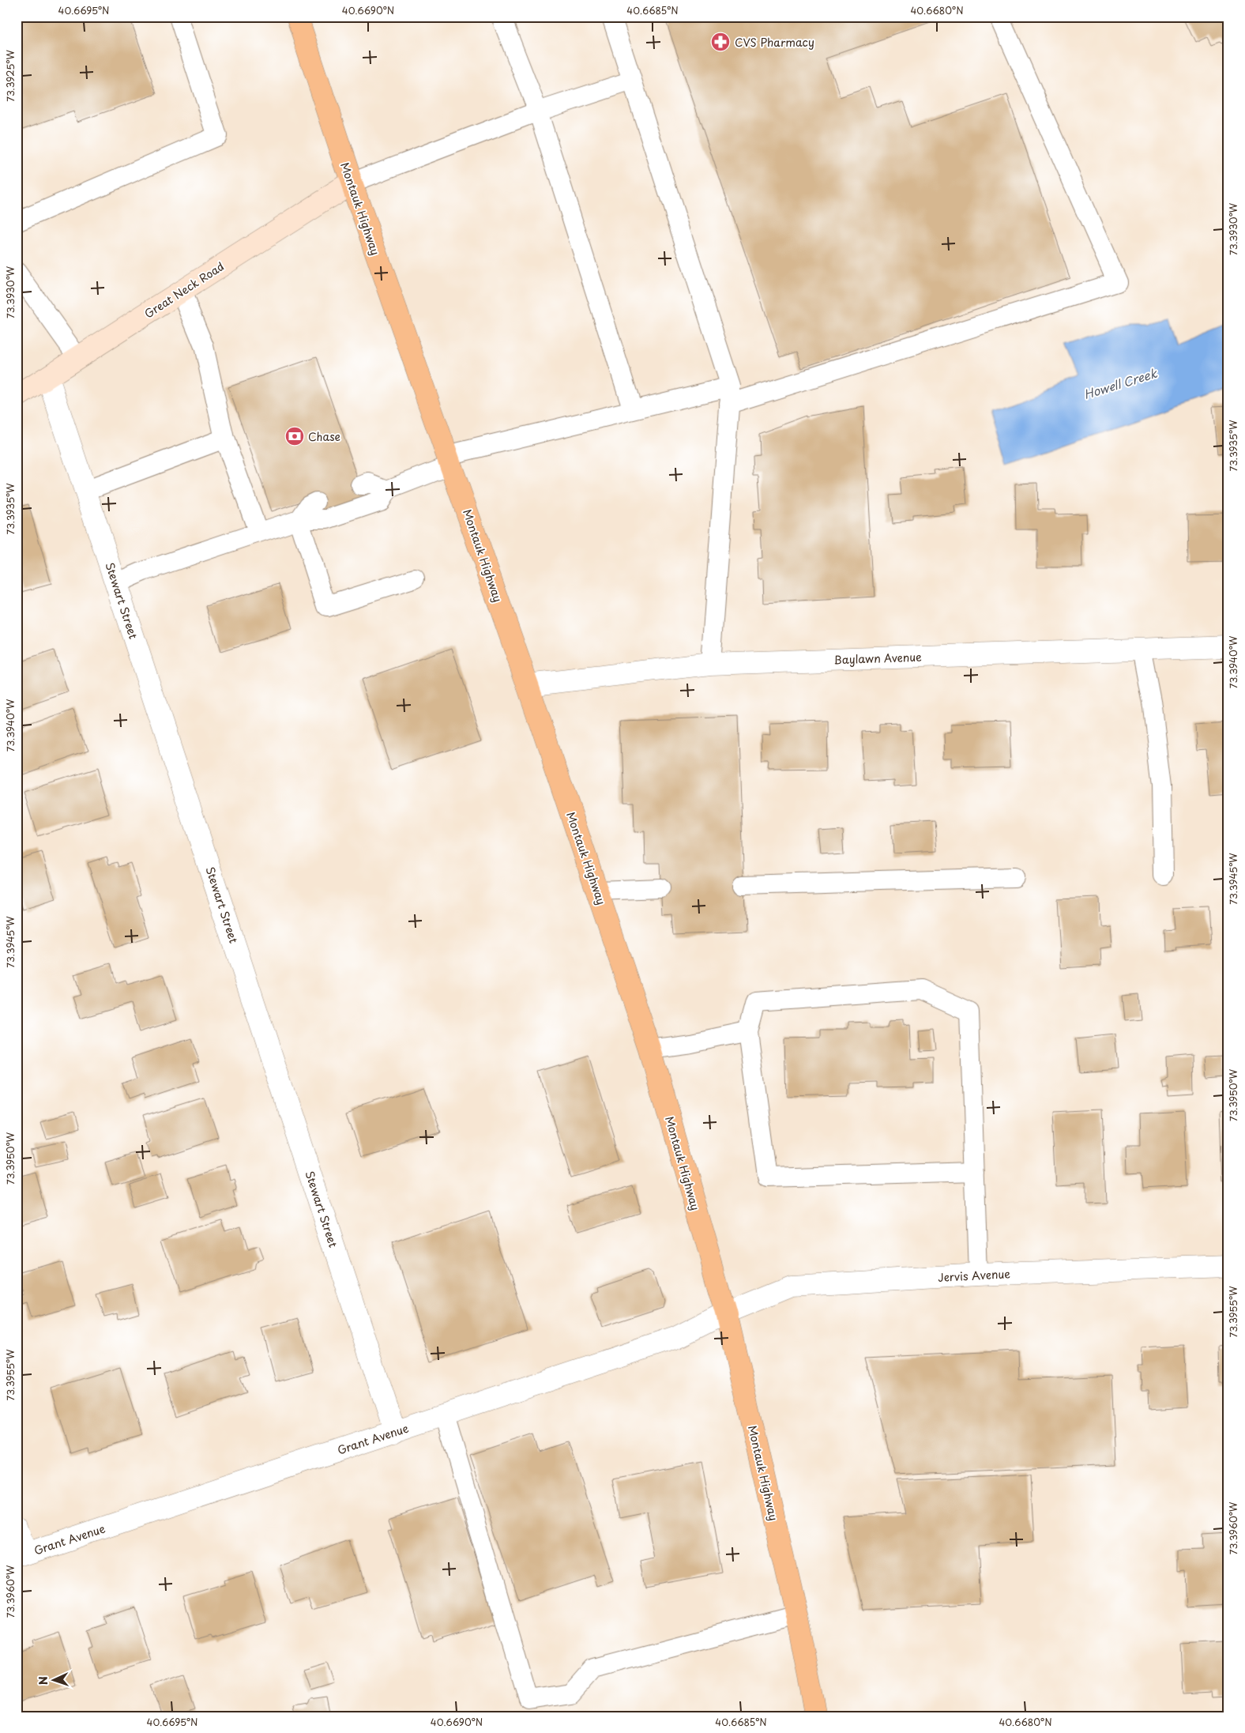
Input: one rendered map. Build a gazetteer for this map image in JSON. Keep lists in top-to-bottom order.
{
  "streets": {
    "main road": ["Montauk Highway", "Great Neck Road"],
    "street": [
      "Stewart Street",
      "Baylawn Avenue",
      "Jervis Avenue",
      "Grant Avenue"
    ]
  },
  "crossings": [
    ["Montauk Highway", "Great Neck Road"],
    ["Montauk Highway", "Baylawn Avenue"],
    ["Montauk Highway", "Jervis Avenue"],
    ["Montauk Highway", "Grant Avenue"],
    ["Great Neck Road", "Stewart Street"],
    ["Stewart Street", "Grant Avenue"],
    ["Jervis Avenue", "Grant Avenue"]
  ],
  "water": ["Howell Creek"],
  "places": {
    "pharmacy": ["CVS Pharmacy"],
    "bank": ["Chase"]
  },
  "north": "left",
  "coordinates": [
    "40.6695°N",
    "40.6690°N",
    "40.6685°N",
    "40.6680°N",
    "73.3925°W",
    "73.3930°W",
    "73.3935°W",
    "73.3940°W",
    "73.3945°W",
    "73.3950°W",
    "73.3955°W",
    "73.3960°W"
  ]
}
